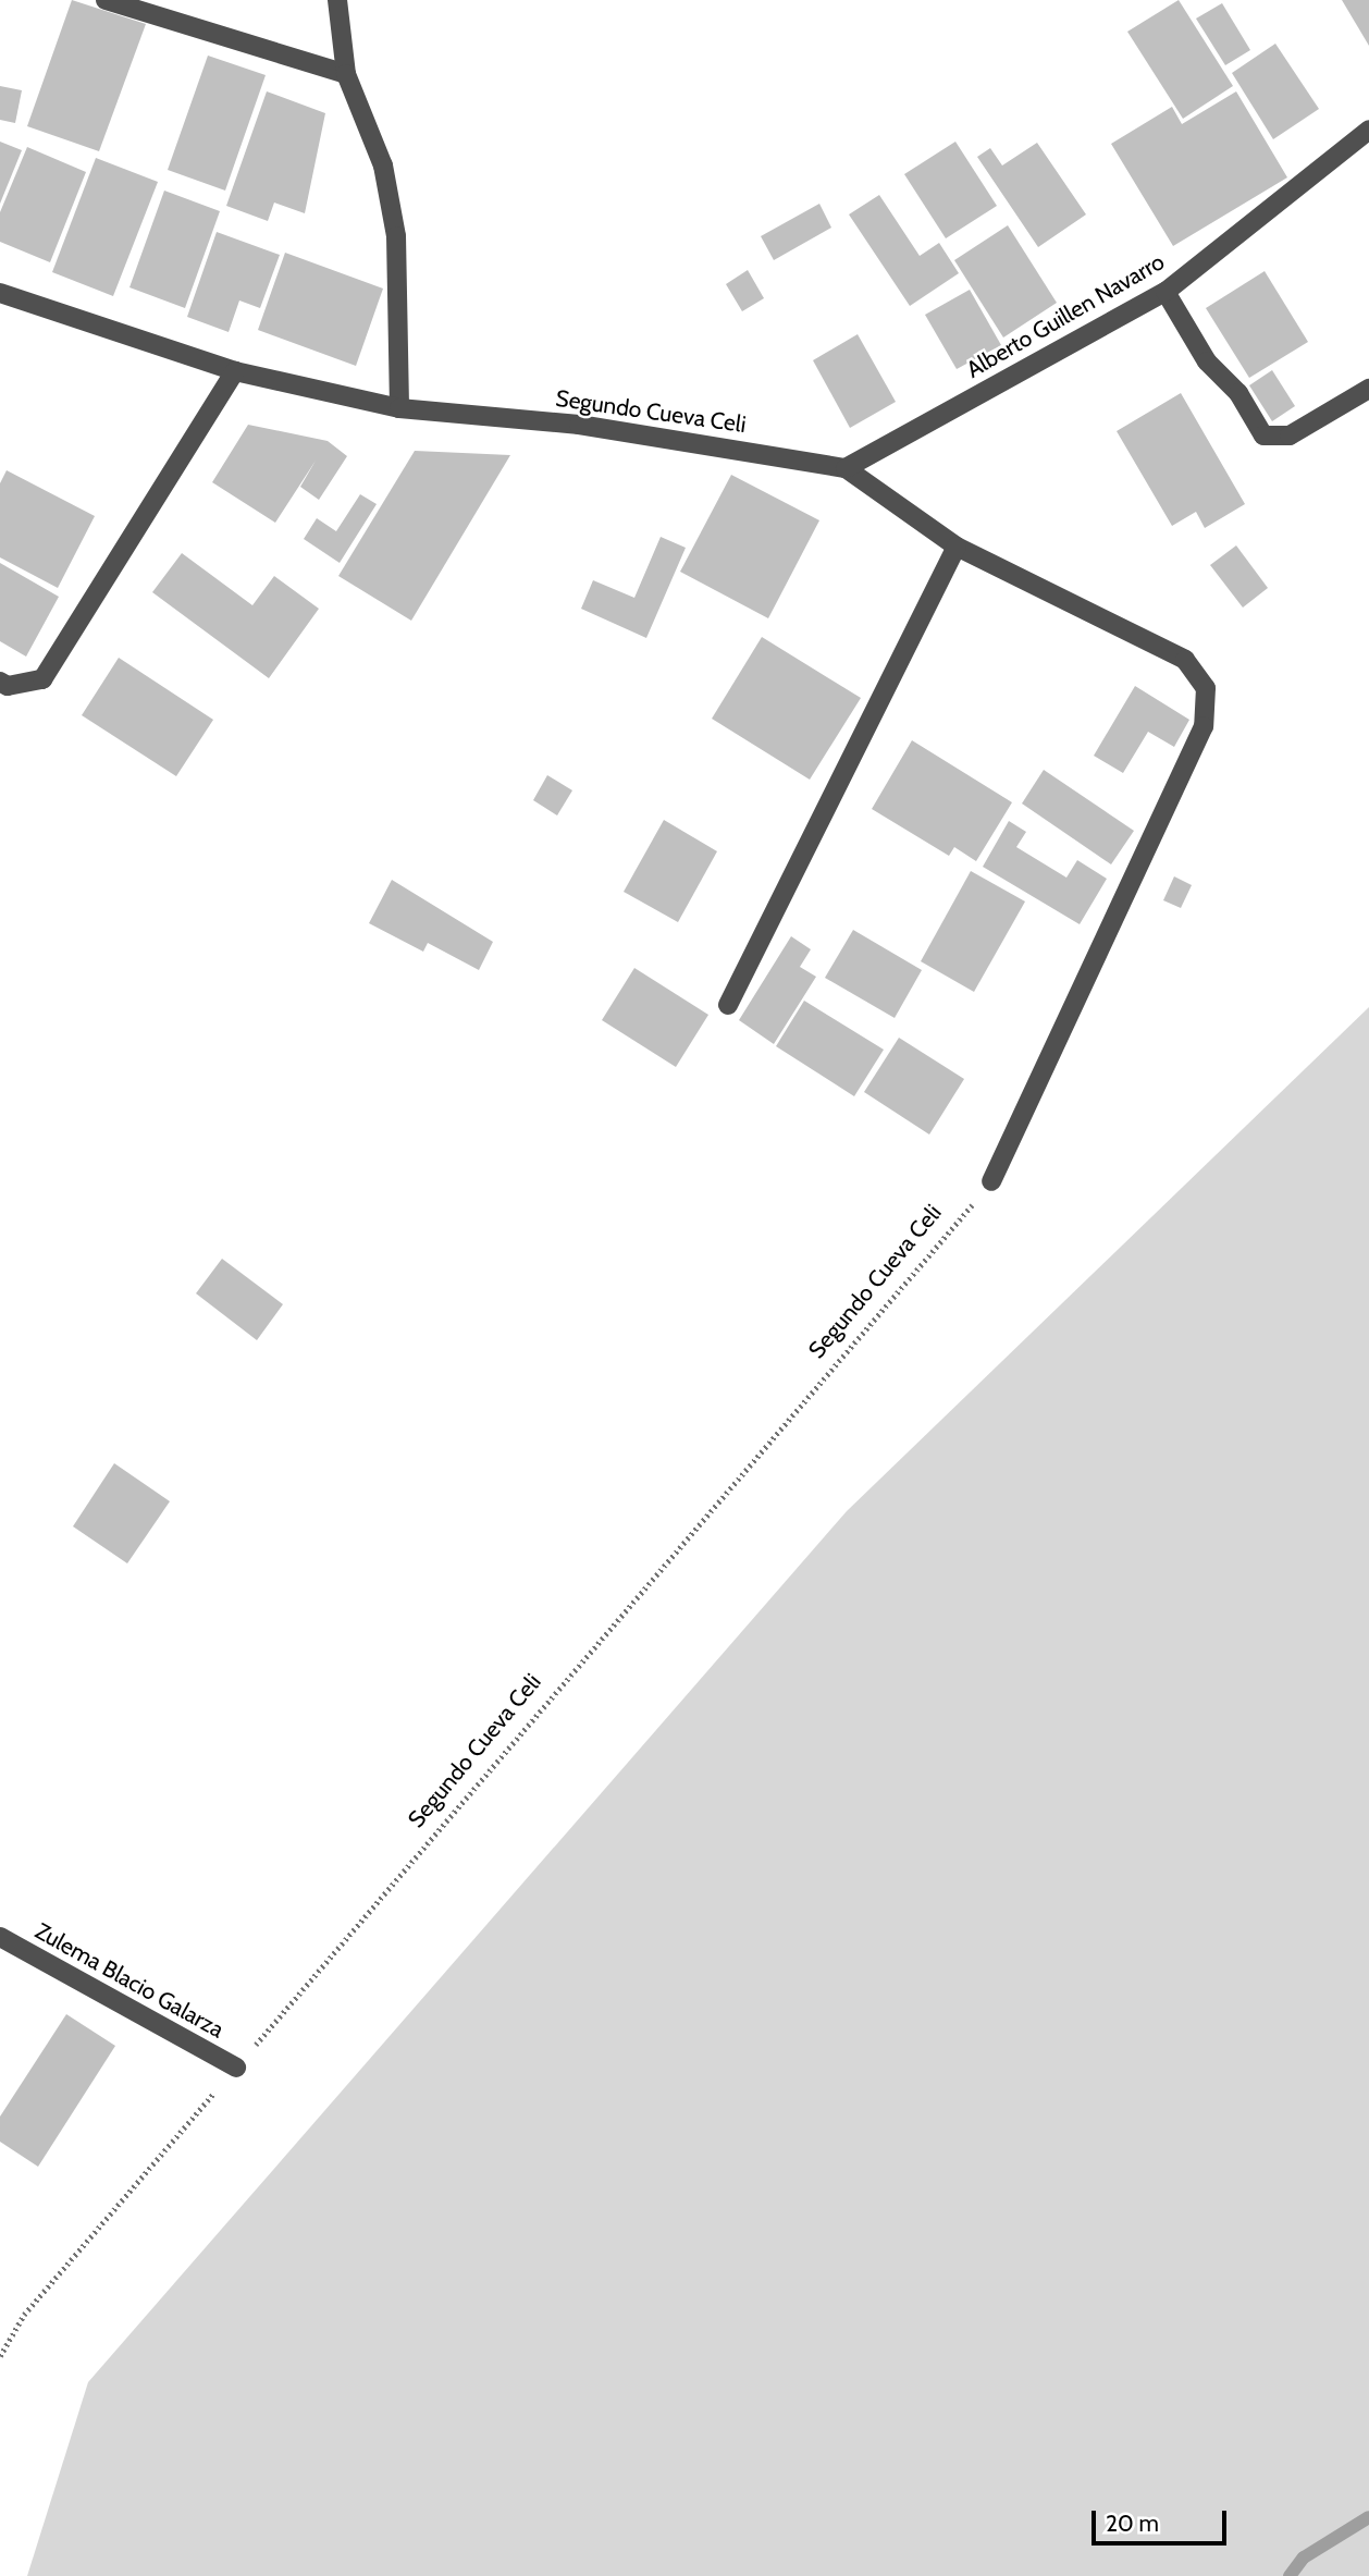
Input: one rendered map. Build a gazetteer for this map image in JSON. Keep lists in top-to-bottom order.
{
  "streets": {
    "street": ["Alberto Guillen Navarro", "Segundo Cueva Celi", "Zulema Blacio Galarza"]
  },
  "crossings": [
    ["Alberto Guillen Navarro", "Segundo Cueva Celi"],
    ["Segundo Cueva Celi", "Zulema Blacio Galarza"]
  ],
  "scale_bar": "20 m"
}
